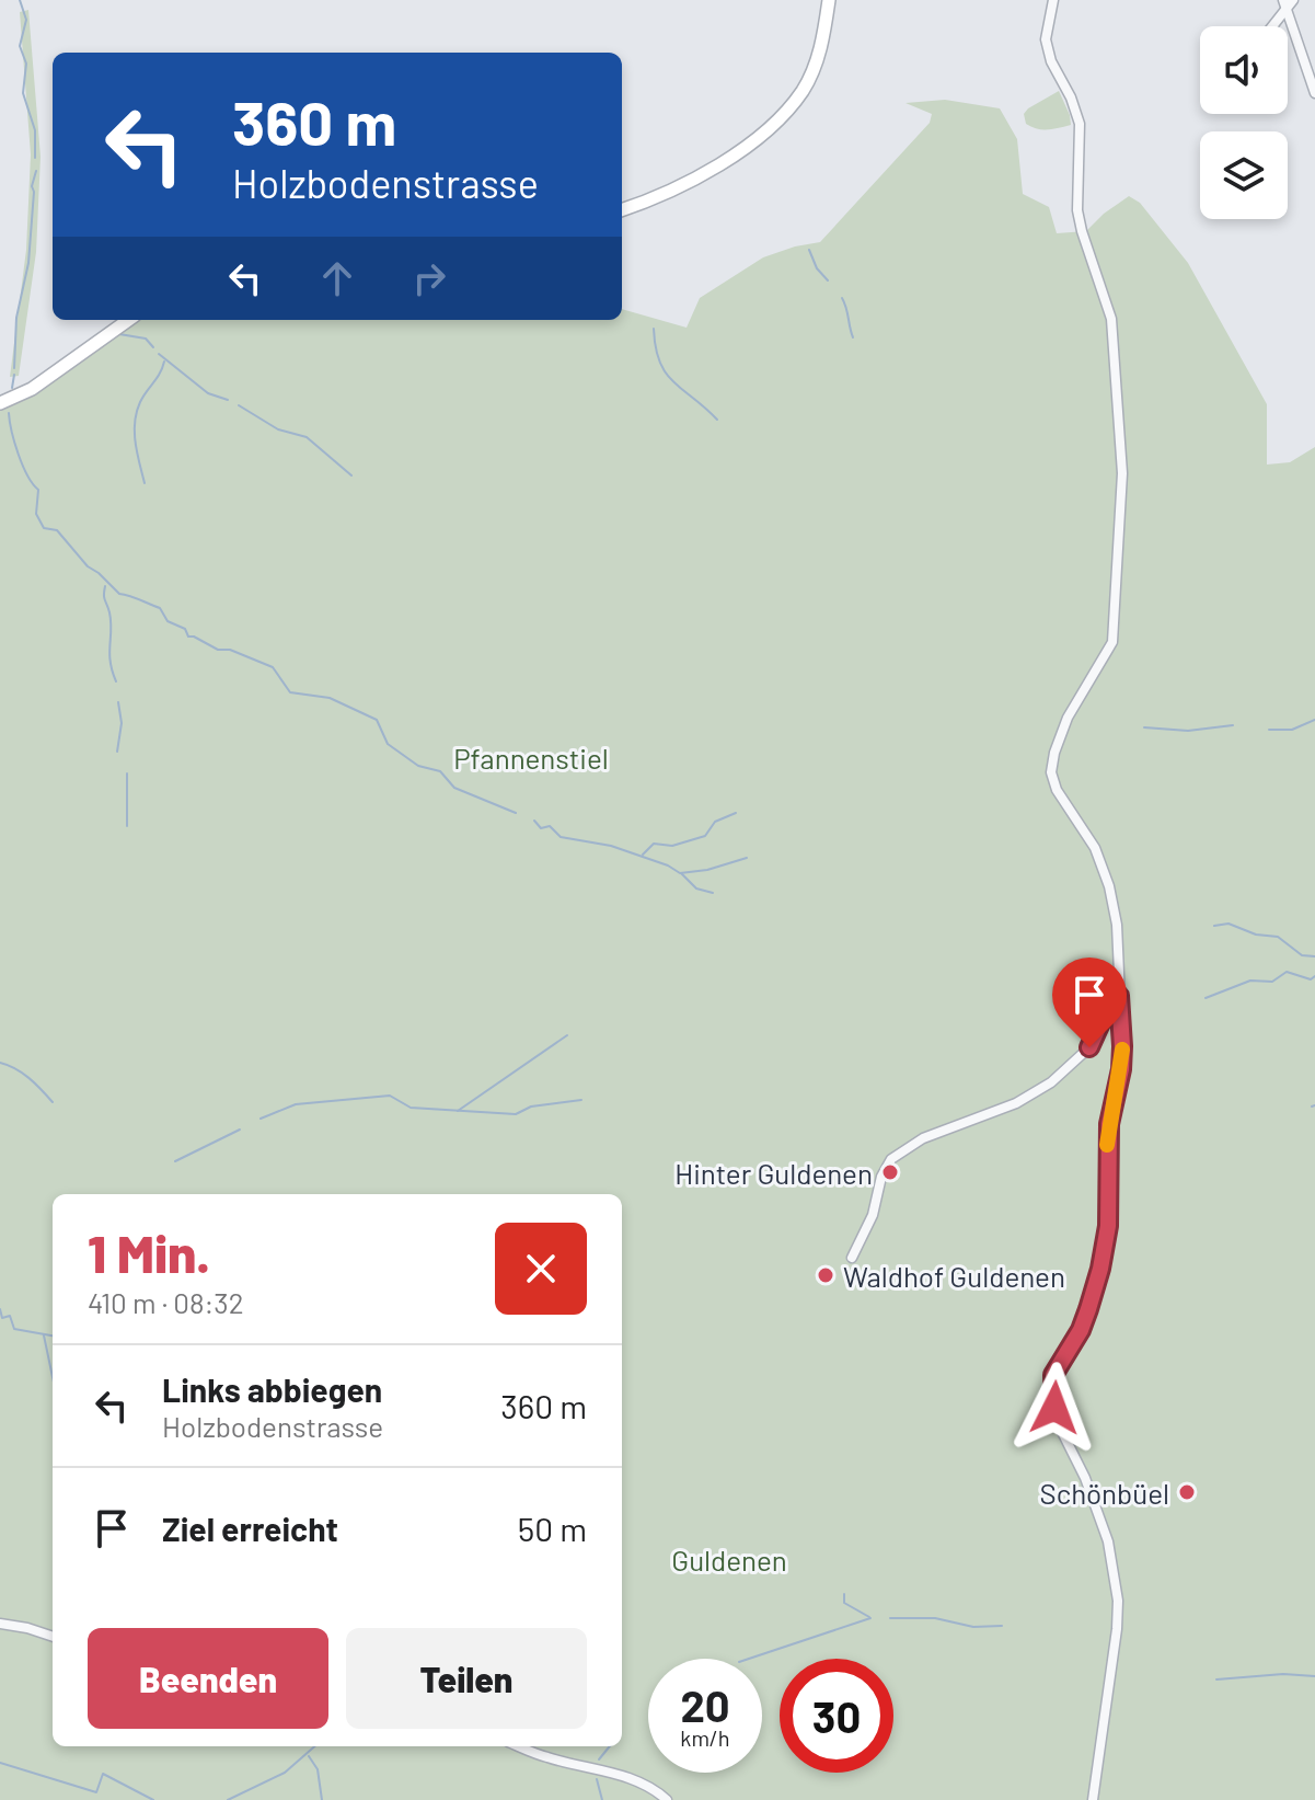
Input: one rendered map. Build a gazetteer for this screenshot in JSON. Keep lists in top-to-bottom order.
{
  "parks": ["Pfannenstiel", "Guldenen"],
  "places": ["Hinter Guldenen", "Waldhof Guldenen", "Schönbüel"],
  "page": {
    "turn": ["360 m", "Holzbodenstrasse"],
    "heading": ["1 Min.", "410 m · 08:32"],
    "list": [
      {
        "name": "Links abbiegen",
        "note": "Holzbodenstrasse",
        "value": "360 m"
      },
      {
        "name": "Ziel erreicht",
        "value": "50 m"
      }
    ],
    "buttons": ["Beenden", "Teilen"],
    "speed": "20 km/h",
    "limit": "30"
  }
}
